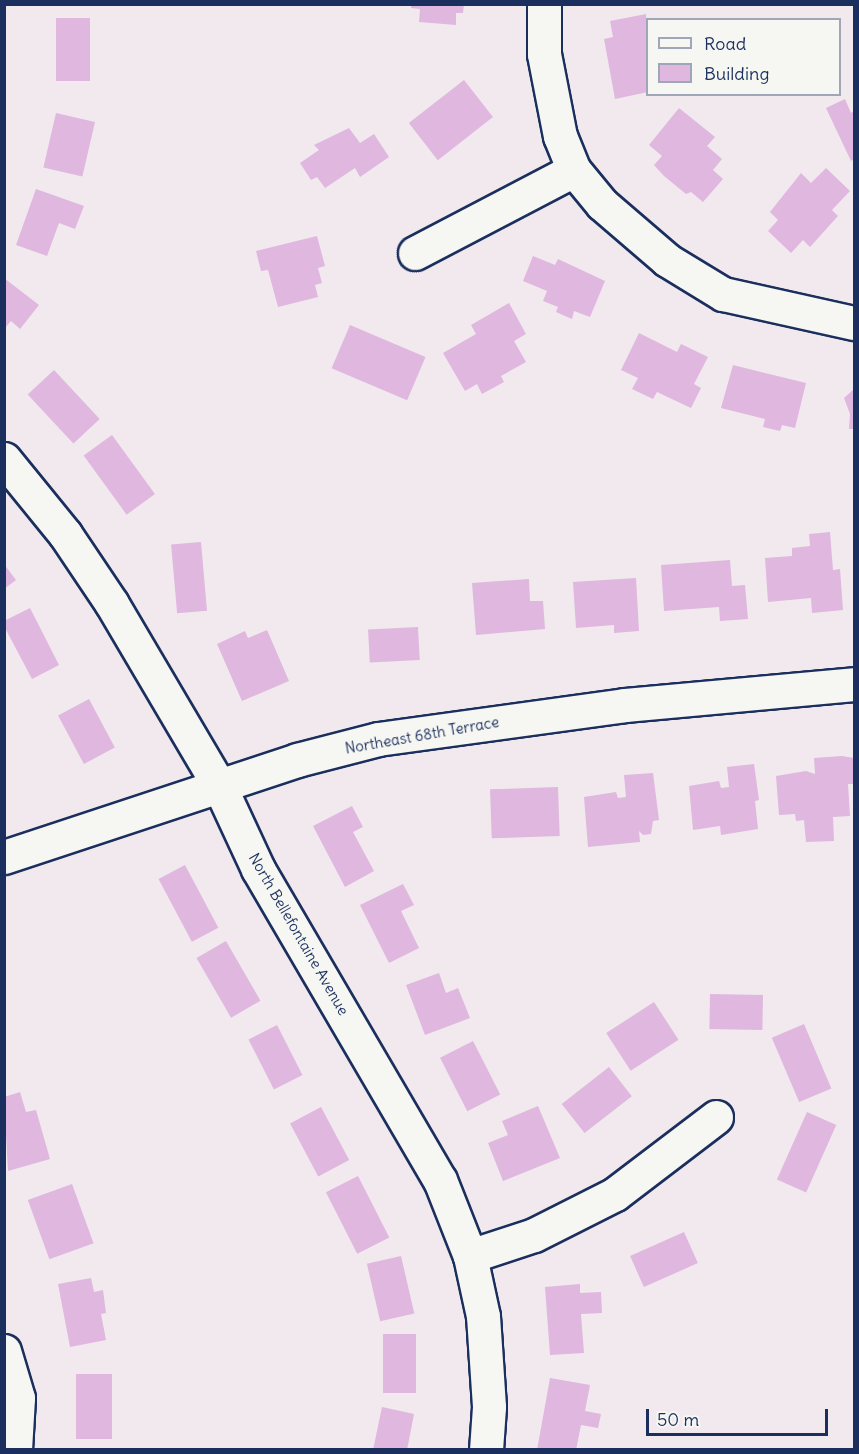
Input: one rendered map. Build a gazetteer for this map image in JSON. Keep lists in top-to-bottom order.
{
  "streets": {
    "street": ["Northeast 68th Terrace", "North Bellefontaine Avenue"]
  },
  "crossings": [
    ["Northeast 68th Terrace", "North Bellefontaine Avenue"]
  ],
  "legend": ["Road", "Building"],
  "scale_bar": "50 m"
}
